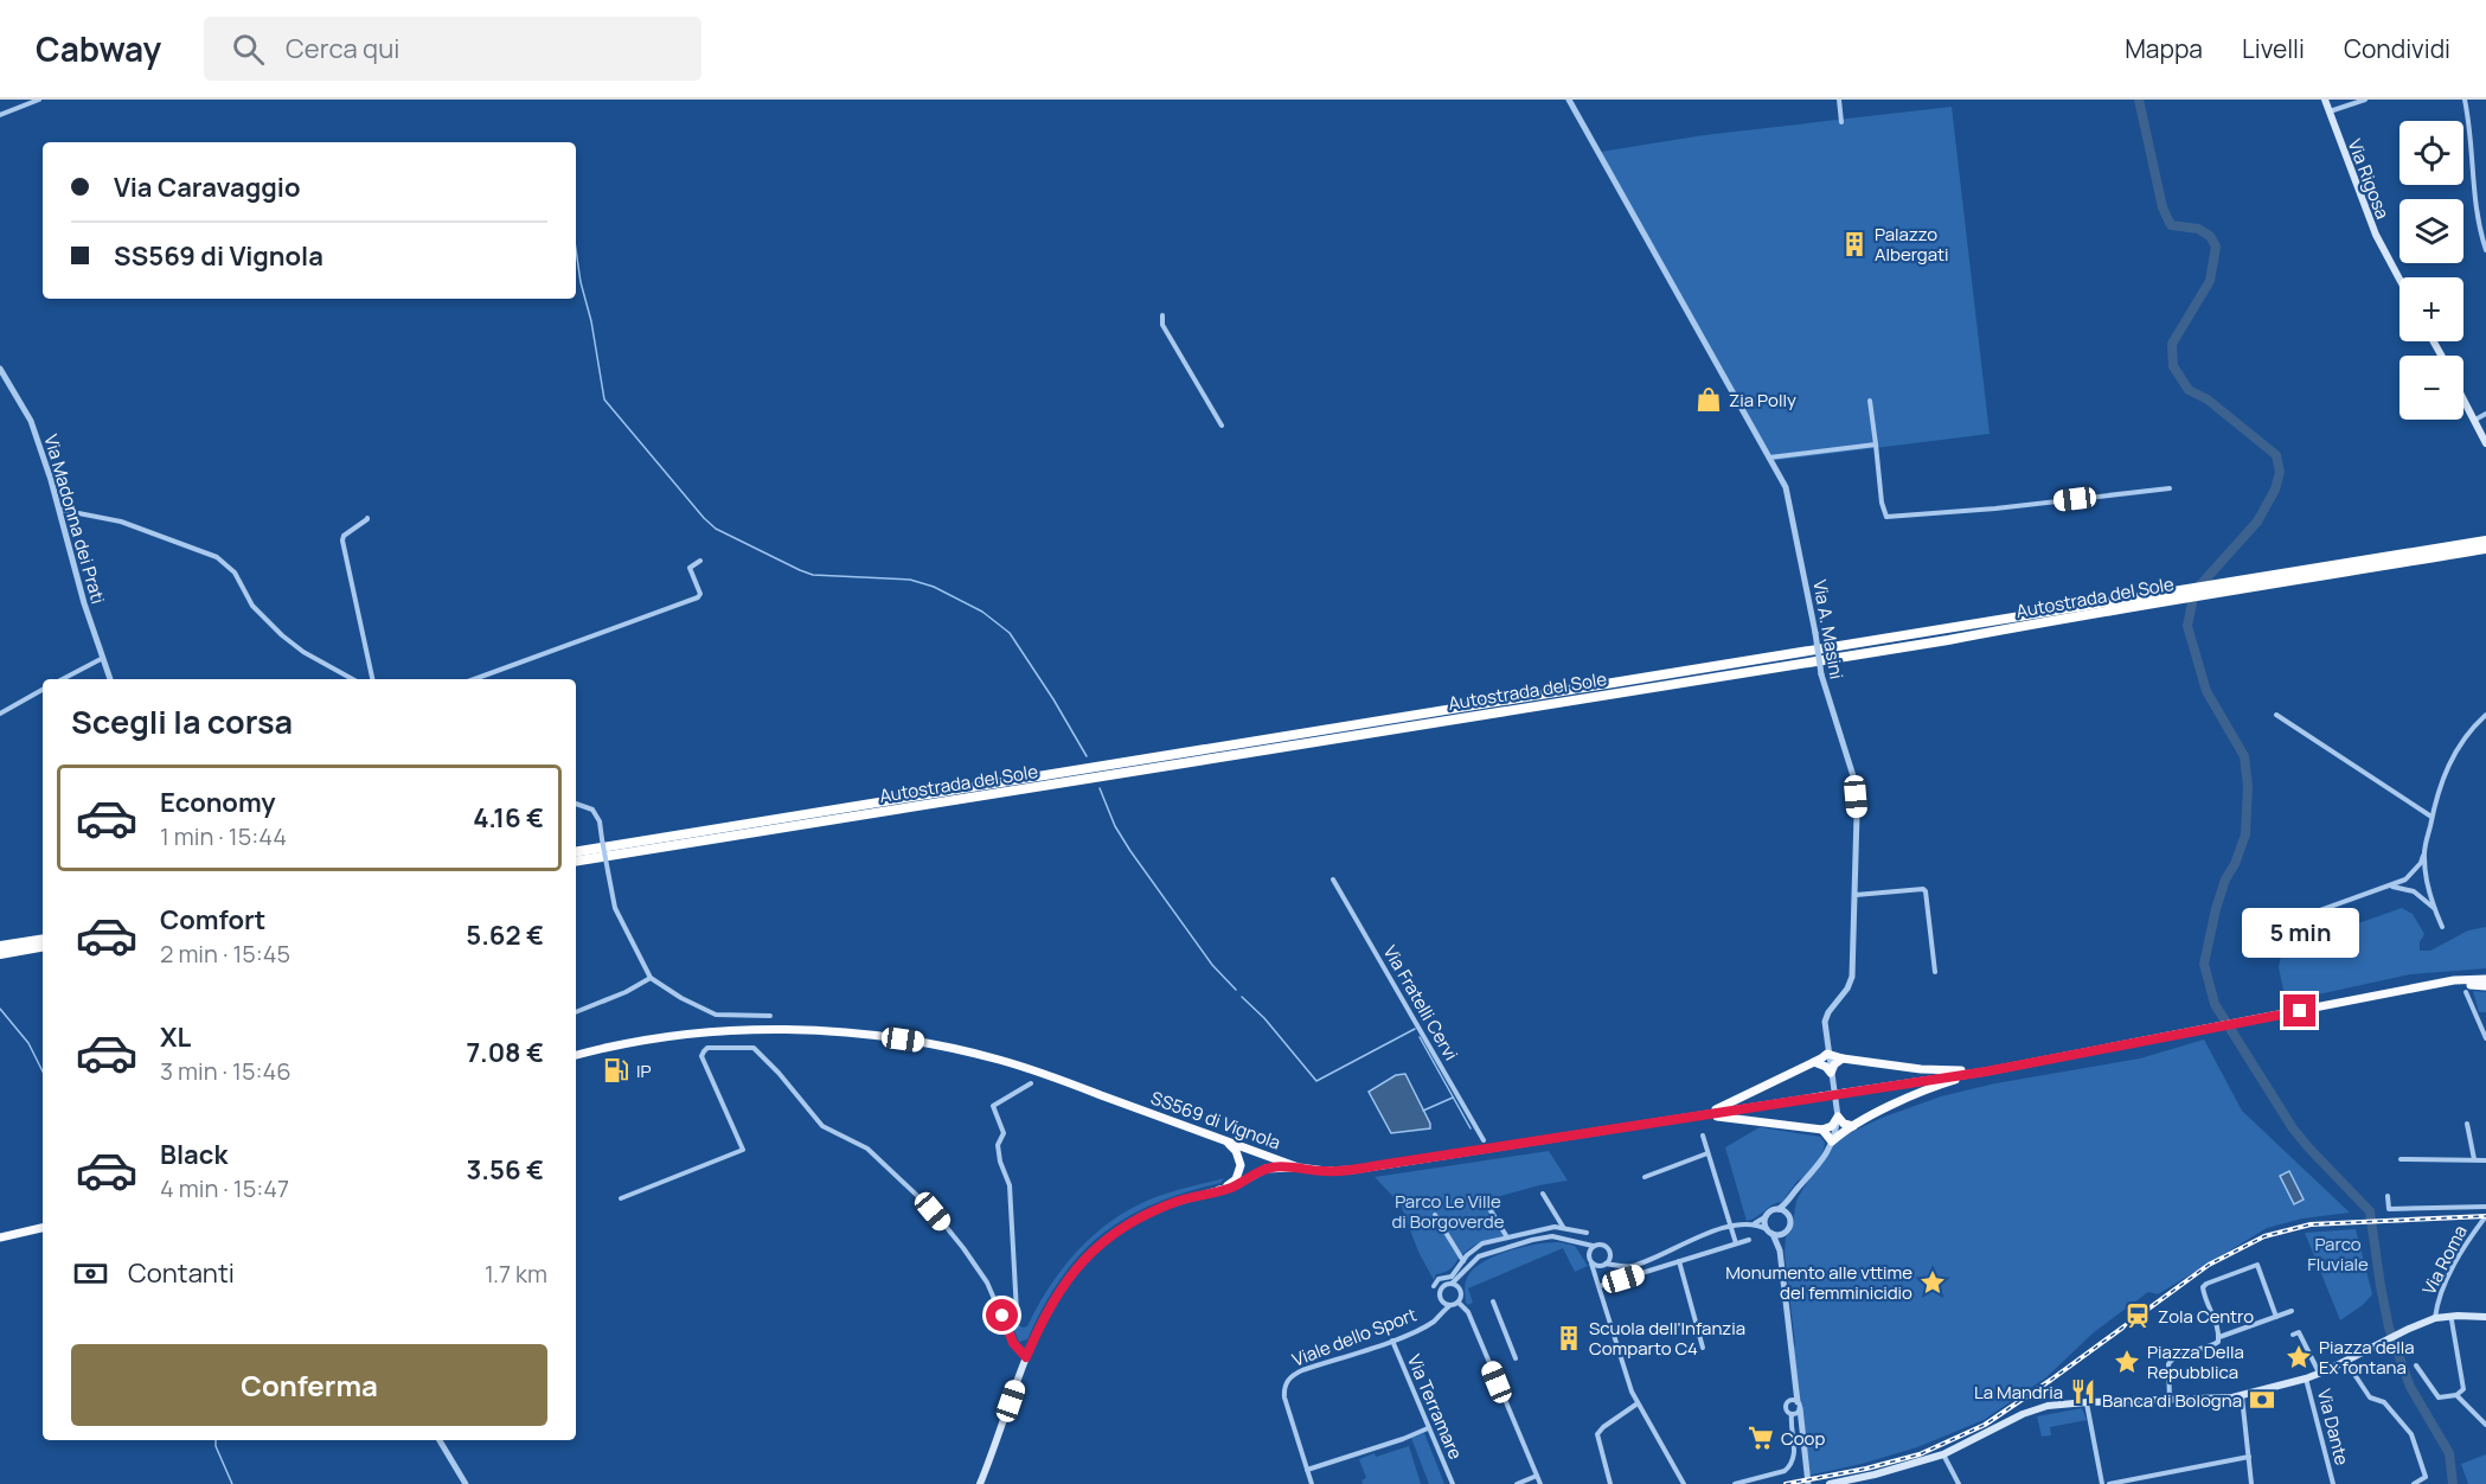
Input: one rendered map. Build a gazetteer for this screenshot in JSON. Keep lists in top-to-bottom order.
{
  "streets": {
    "highway": ["Autostrada del Sole", "SS569 di Vignola"],
    "main road": ["Via Rigosa"],
    "street": [
      "Via Madonna dei Prati",
      "Via A. Masini",
      "Via Fratelli Cervi",
      "Via Roma",
      "Viale dello Sport",
      "Via Terramare",
      "Via Dante"
    ]
  },
  "crossings": [
    ["Viale dello Sport", "Via Terramare"]
  ],
  "parks": ["Parco Le Ville di Borgoverde", "Parco Fluviale"],
  "places": {
    "building": ["Palazzo Albergati", "Scuola dell'Infanzia Comparto C4"],
    "shop": ["Zia Polly"],
    "fuel station": ["IP"],
    "place": ["Monumento alle vttime del femminicidio", "Piazza della Ex fontana", "Piazza Della Repubblica"],
    "station": ["Zola Centro"],
    "restaurant": ["La Mandria"],
    "bank": ["Banca di Bologna"],
    "supermarket": ["Coop"]
  },
  "page": {
    "header": "Cabway",
    "search": "Cerca qui",
    "nav": ["Mappa", "Livelli", "Condividi"],
    "map_buttons": ["+", "−"],
    "banner": ["Via Caravaggio", "SS569 di Vignola"],
    "heading": "Scegli la corsa",
    "list": [
      {
        "name": "Economy",
        "note": "1 min · 15:44",
        "value": "4.16 €"
      },
      {
        "name": "Comfort",
        "note": "2 min · 15:45",
        "value": "5.62 €"
      },
      {
        "name": "XL",
        "note": "3 min · 15:46",
        "value": "7.08 €"
      },
      {
        "name": "Black",
        "note": "4 min · 15:47",
        "value": "3.56 €"
      }
    ],
    "bubble": "5 min",
    "pay": ["Contanti", "1.7 km"],
    "buttons": "Conferma"
  }
}
